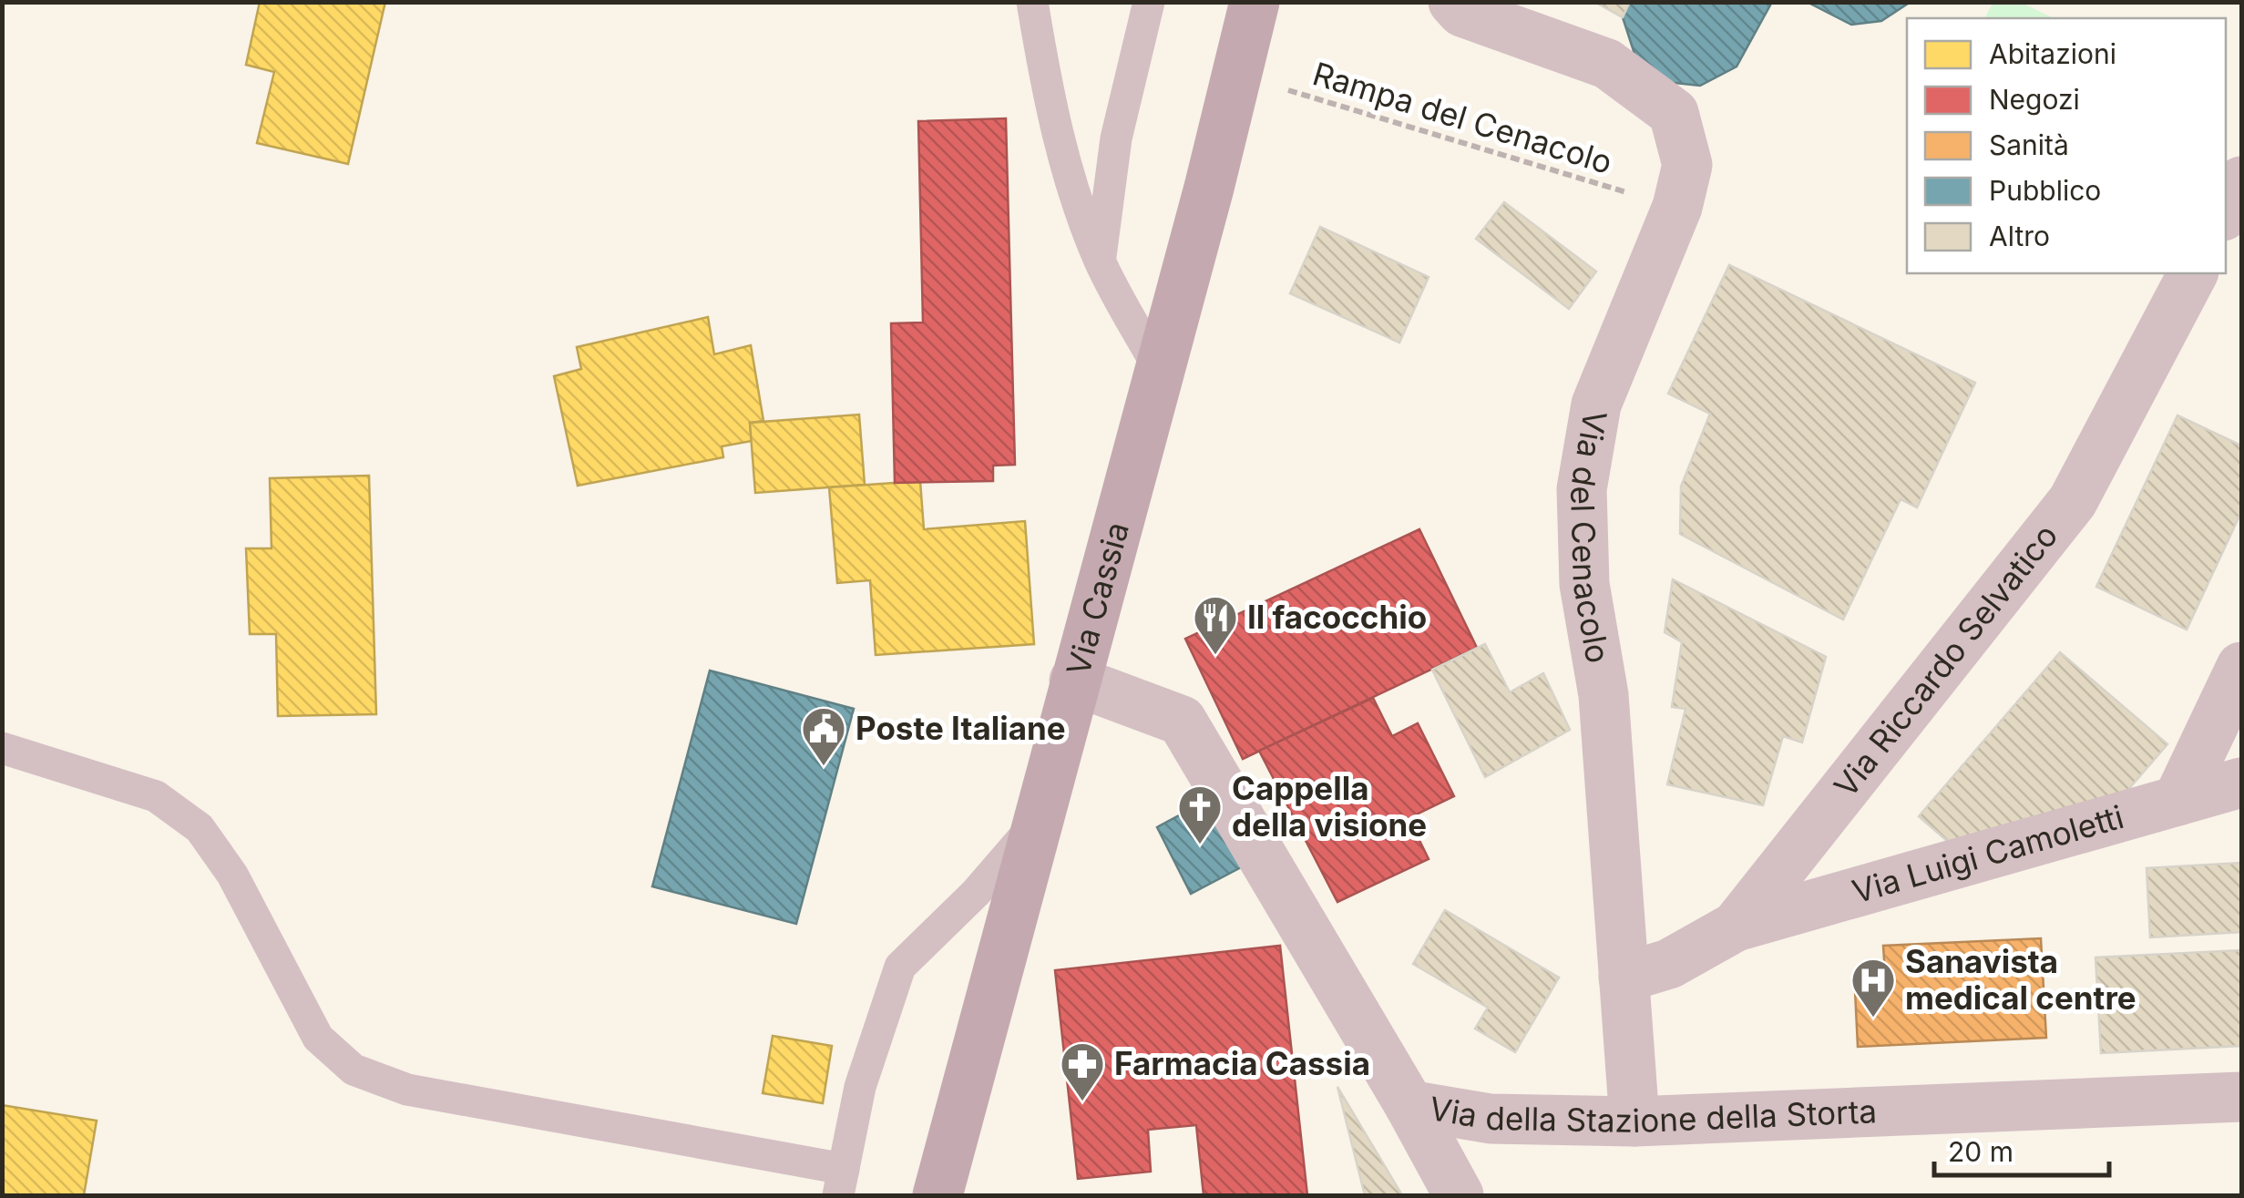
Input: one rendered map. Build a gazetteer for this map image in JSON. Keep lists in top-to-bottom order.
{
  "streets": {
    "main road": ["Via Cassia"],
    "street": [
      "Via del Cenacolo",
      "Via Riccardo Selvatico",
      "Via Luigi Camoletti",
      "Via della Stazione della Storta"
    ],
    "path": ["Rampa del Cenacolo"]
  },
  "crossings": [
    ["Rampa del Cenacolo", "Via del Cenacolo"],
    ["Rampa del Cenacolo", "Via Cassia"],
    ["Via del Cenacolo", "Via Riccardo Selvatico"],
    ["Via del Cenacolo", "Via della Stazione della Storta"],
    ["Via Cassia", "Via della Stazione della Storta"],
    ["Via Riccardo Selvatico", "Via Luigi Camoletti"]
  ],
  "places": {
    "restaurant": ["Il facocchio"],
    "public building": ["Poste Italiane"],
    "church": ["Cappella della visione"],
    "hospital": ["Sanavista medical centre"],
    "pharmacy": ["Farmacia Cassia"]
  },
  "legend": [
    "Abitazioni",
    "Negozi",
    "Sanità",
    "Pubblico",
    "Altro"
  ],
  "scale_bar": "20 m"
}
